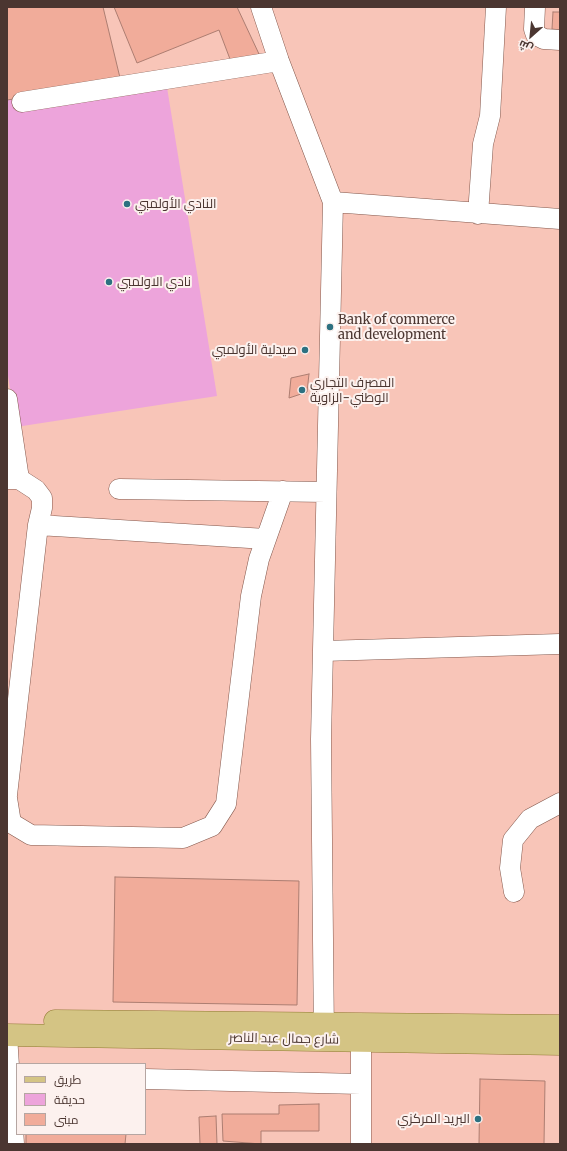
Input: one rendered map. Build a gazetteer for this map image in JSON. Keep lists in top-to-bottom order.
{
  "streets": {
    "main road": ["شارع جمال عبد الناصر"]
  },
  "places": [
    "النادي الأولمبي",
    "نادي الاولمبي",
    "Bank of commerce and development",
    "صيدلية الأولمبي",
    "المصرف التجاري الوطني-الزاوية",
    "البريد المركزي"
  ],
  "legend": ["طريق", "حديقة", "مبنى"],
  "north": "bottom left"
}
